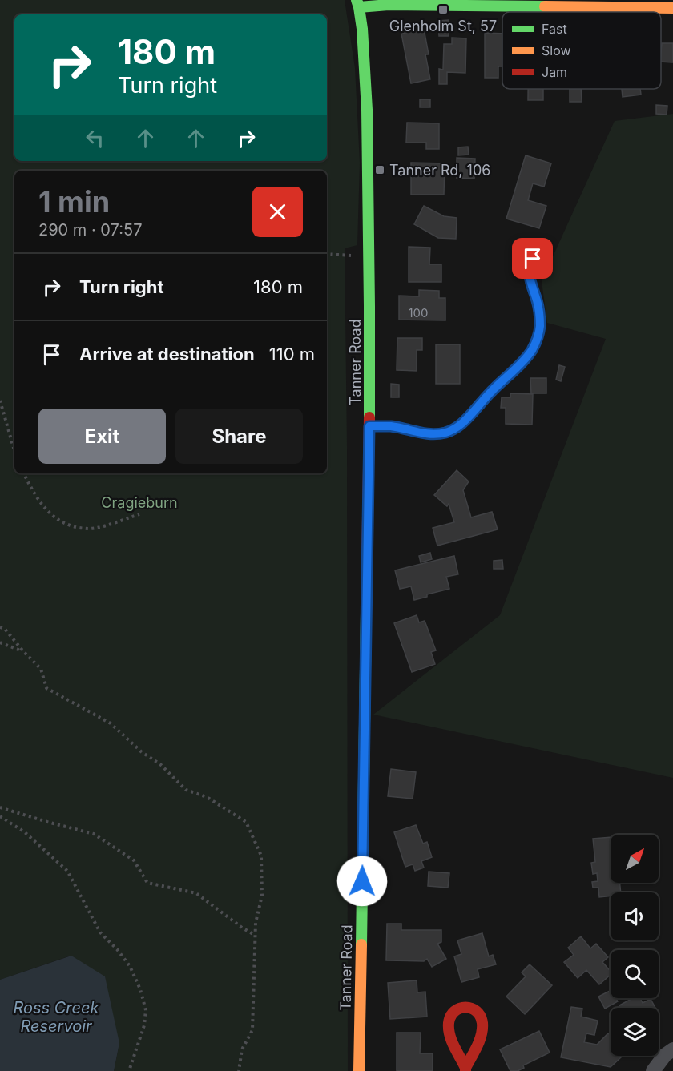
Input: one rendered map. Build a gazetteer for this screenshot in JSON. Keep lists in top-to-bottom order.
{
  "streets": {
    "street": ["Tanner Road"]
  },
  "water": ["Ross Creek Reservoir"],
  "parks": ["Cragieburn"],
  "places": {
    "transit": ["Glenholm St, 57", "Tanner Rd, 106"]
  },
  "house_numbers": ["100"],
  "legend": ["Fast", "Slow", "Jam"],
  "north": "top right",
  "page": {
    "turn": ["180 m", "Turn right"],
    "heading": ["1 min", "290 m · 07:57"],
    "list": [
      {
        "name": "Turn right",
        "value": "180 m"
      },
      {
        "name": "Arrive at destination",
        "value": "110 m"
      }
    ],
    "buttons": ["Exit", "Share"]
  }
}
